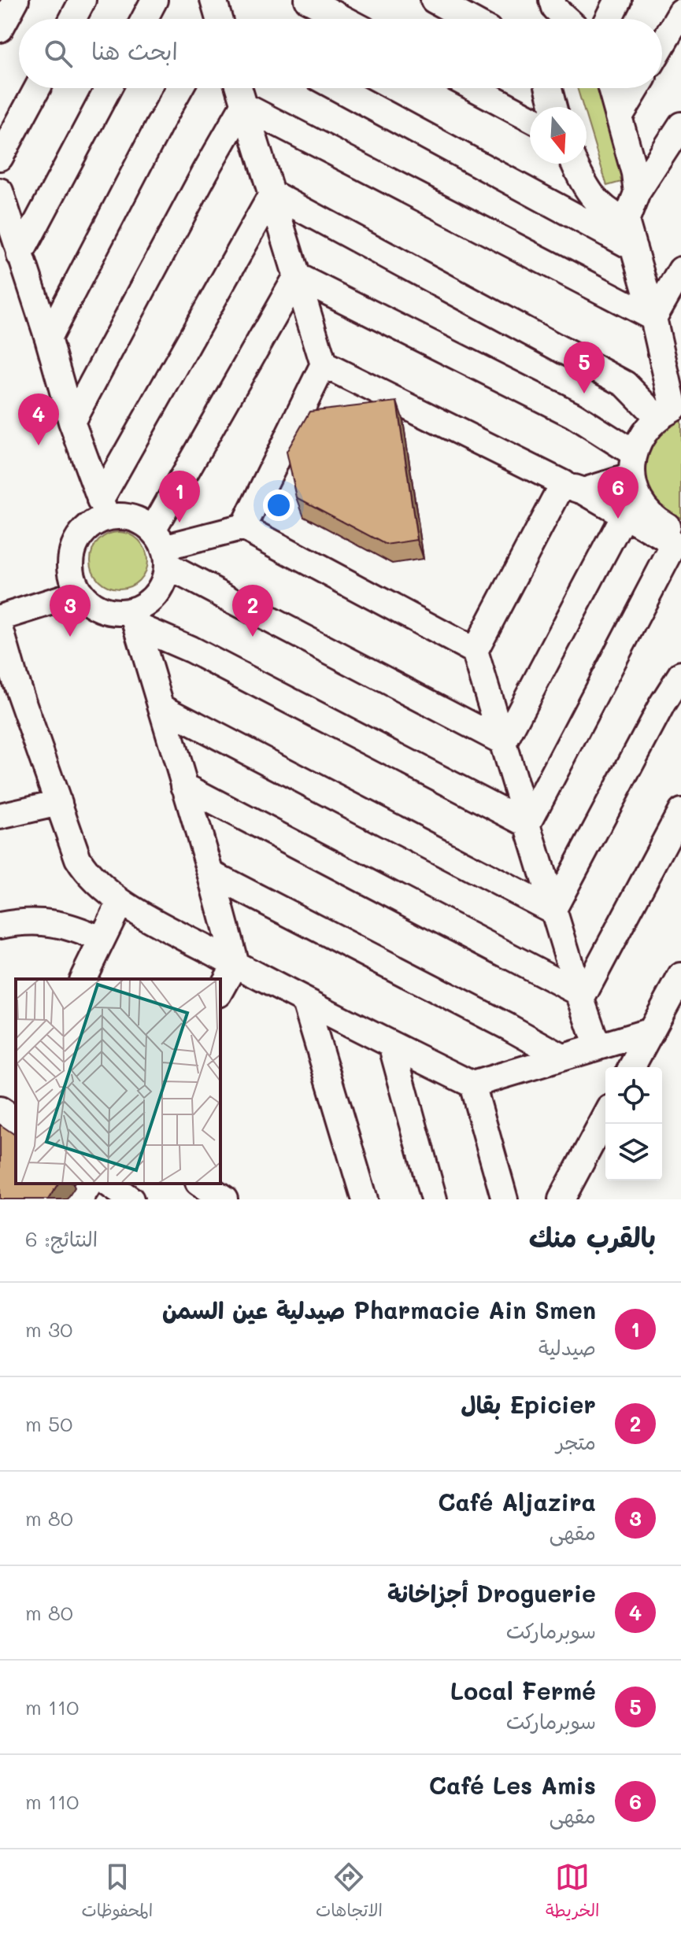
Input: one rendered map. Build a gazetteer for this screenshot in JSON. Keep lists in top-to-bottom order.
{
  "north": "bottom",
  "page": {
    "search": "ابحث هنا",
    "pins": [
      "5",
      "4",
      "6",
      "1",
      "2",
      "3"
    ],
    "heading": ["بالقرب منك", "النتائج: 6"],
    "list": [
      {
        "mark": "1",
        "name": "Pharmacie Ain Smen صيدلية عين السمن",
        "note": "صيدلية",
        "value": "30 m"
      },
      {
        "mark": "2",
        "name": "Epicier بقال",
        "note": "متجر",
        "value": "50 m"
      },
      {
        "mark": "3",
        "name": "Café Aljazira",
        "note": "مقهى",
        "value": "80 m"
      },
      {
        "mark": "4",
        "name": "Droguerie أجزاخانة",
        "note": "سوبرماركت",
        "value": "80 m"
      },
      {
        "mark": "5",
        "name": "Local Fermé",
        "note": "سوبرماركت",
        "value": "110 m"
      },
      {
        "mark": "6",
        "name": "Café Les Amis",
        "note": "مقهى",
        "value": "110 m"
      }
    ],
    "nav": ["الخريطة", "الاتجاهات", "المحفوظات"]
  }
}
